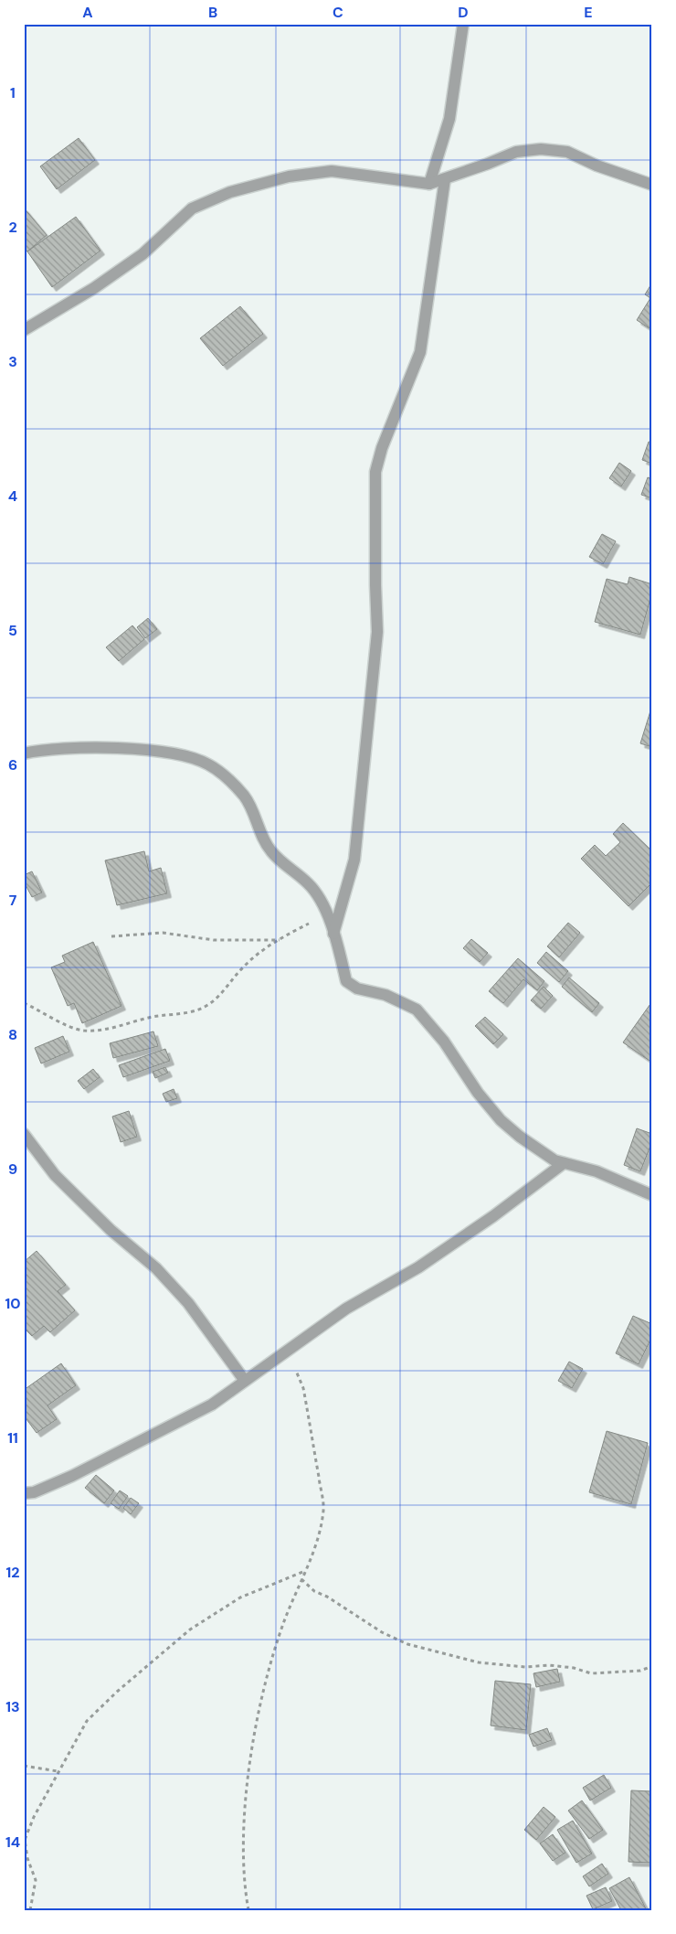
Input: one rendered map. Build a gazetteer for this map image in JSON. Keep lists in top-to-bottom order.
{
  "grid": {
    "columns": [
      "A",
      "B",
      "C",
      "D",
      "E"
    ],
    "rows": [
      "1",
      "2",
      "3",
      "4",
      "5",
      "6",
      "7",
      "8",
      "9",
      "10",
      "11",
      "12",
      "13",
      "14"
    ]
  }
}
